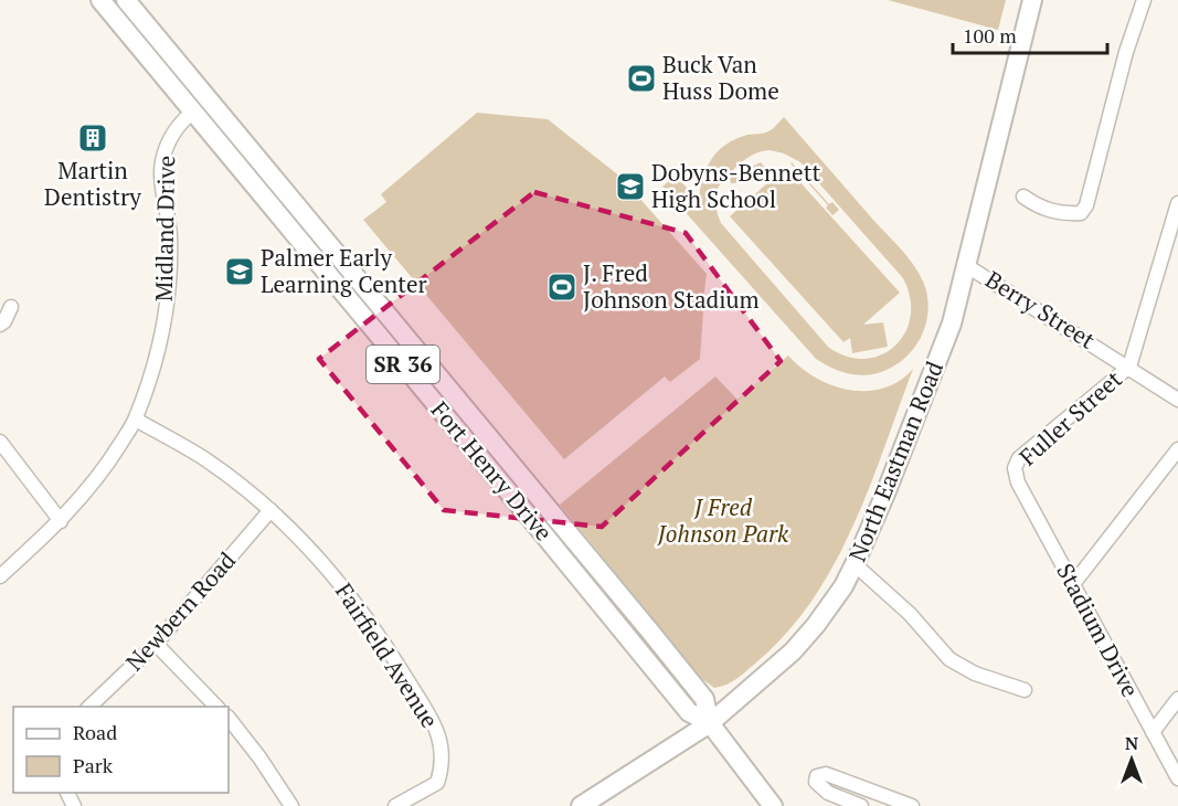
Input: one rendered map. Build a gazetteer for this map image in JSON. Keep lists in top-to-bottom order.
{
  "streets": {
    "main road": ["SR 36", "North Eastman Road", "Fort Henry Drive"],
    "street": [
      "Midland Drive",
      "Berry Street",
      "Fuller Street",
      "Newbern Road",
      "Stadium Drive",
      "Fairfield Avenue"
    ]
  },
  "crossings": [
    ["Midland Drive", "Fort Henry Drive"],
    ["Midland Drive", "Fairfield Avenue"],
    ["Berry Street", "Fuller Street"],
    ["Berry Street", "North Eastman Road"],
    ["Fuller Street", "Stadium Drive"],
    ["North Eastman Road", "Fort Henry Drive"],
    ["Newbern Road", "Fairfield Avenue"]
  ],
  "parks": ["J Fred Johnson Park"],
  "places": {
    "sports": ["Buck Van Huss Dome", "J. Fred Johnson Stadium"],
    "building": ["Martin Dentistry"],
    "school or university": ["Dobyns-Bennett High School", "Palmer Early Learning Center"]
  },
  "legend": ["Road", "Park"],
  "scale_bar": "100 m",
  "north": "top"
}
